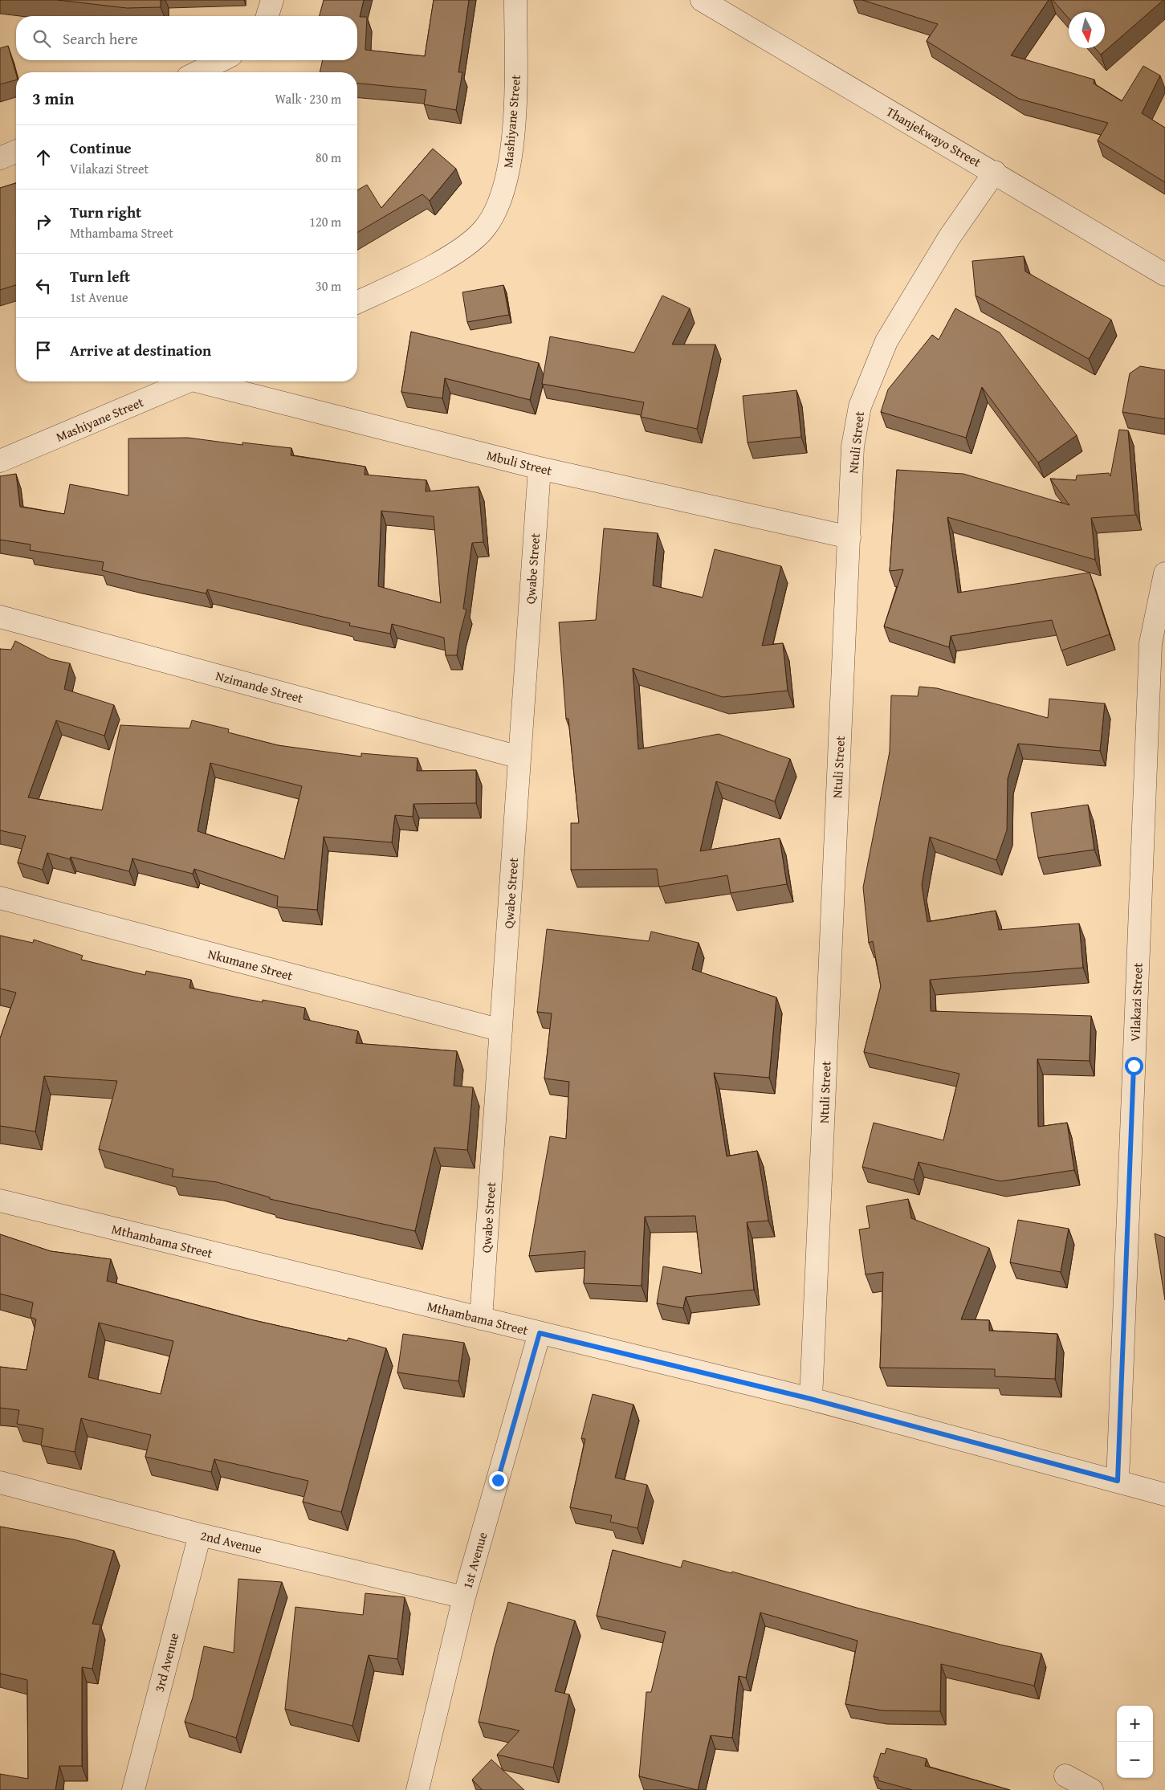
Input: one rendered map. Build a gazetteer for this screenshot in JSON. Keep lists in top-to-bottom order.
{
  "streets": {
    "street": [
      "Mashiyane Street",
      "Thanjekwayo Street",
      "Ntuli Street",
      "Mbuli Street",
      "Qwabe Street",
      "Nzimande Street",
      "Nkumane Street",
      "Vilakazi Street",
      "Mthambama Street",
      "2nd Avenue",
      "1st Avenue",
      "3rd Avenue"
    ]
  },
  "crossings": [
    ["Thanjekwayo Street", "Ntuli Street"],
    ["Ntuli Street", "Mbuli Street"],
    ["Ntuli Street", "Mthambama Street"],
    ["Mbuli Street", "Qwabe Street"],
    ["Qwabe Street", "Nzimande Street"],
    ["Qwabe Street", "Nkumane Street"],
    ["Qwabe Street", "Mthambama Street"],
    ["Vilakazi Street", "Mthambama Street"],
    ["Mthambama Street", "1st Avenue"],
    ["2nd Avenue", "1st Avenue"],
    ["2nd Avenue", "3rd Avenue"]
  ],
  "north": "bottom",
  "page": {
    "search": "Search here",
    "heading": ["3 min", "Walk · 230 m"],
    "list": [
      ["Continue", "Vilakazi Street", "80 m"],
      ["Turn right", "Mthambama Street", "120 m"],
      ["Turn left", "1st Avenue", "30 m"],
      "Arrive at destination"
    ],
    "map_buttons": ["+", "−"]
  }
}
